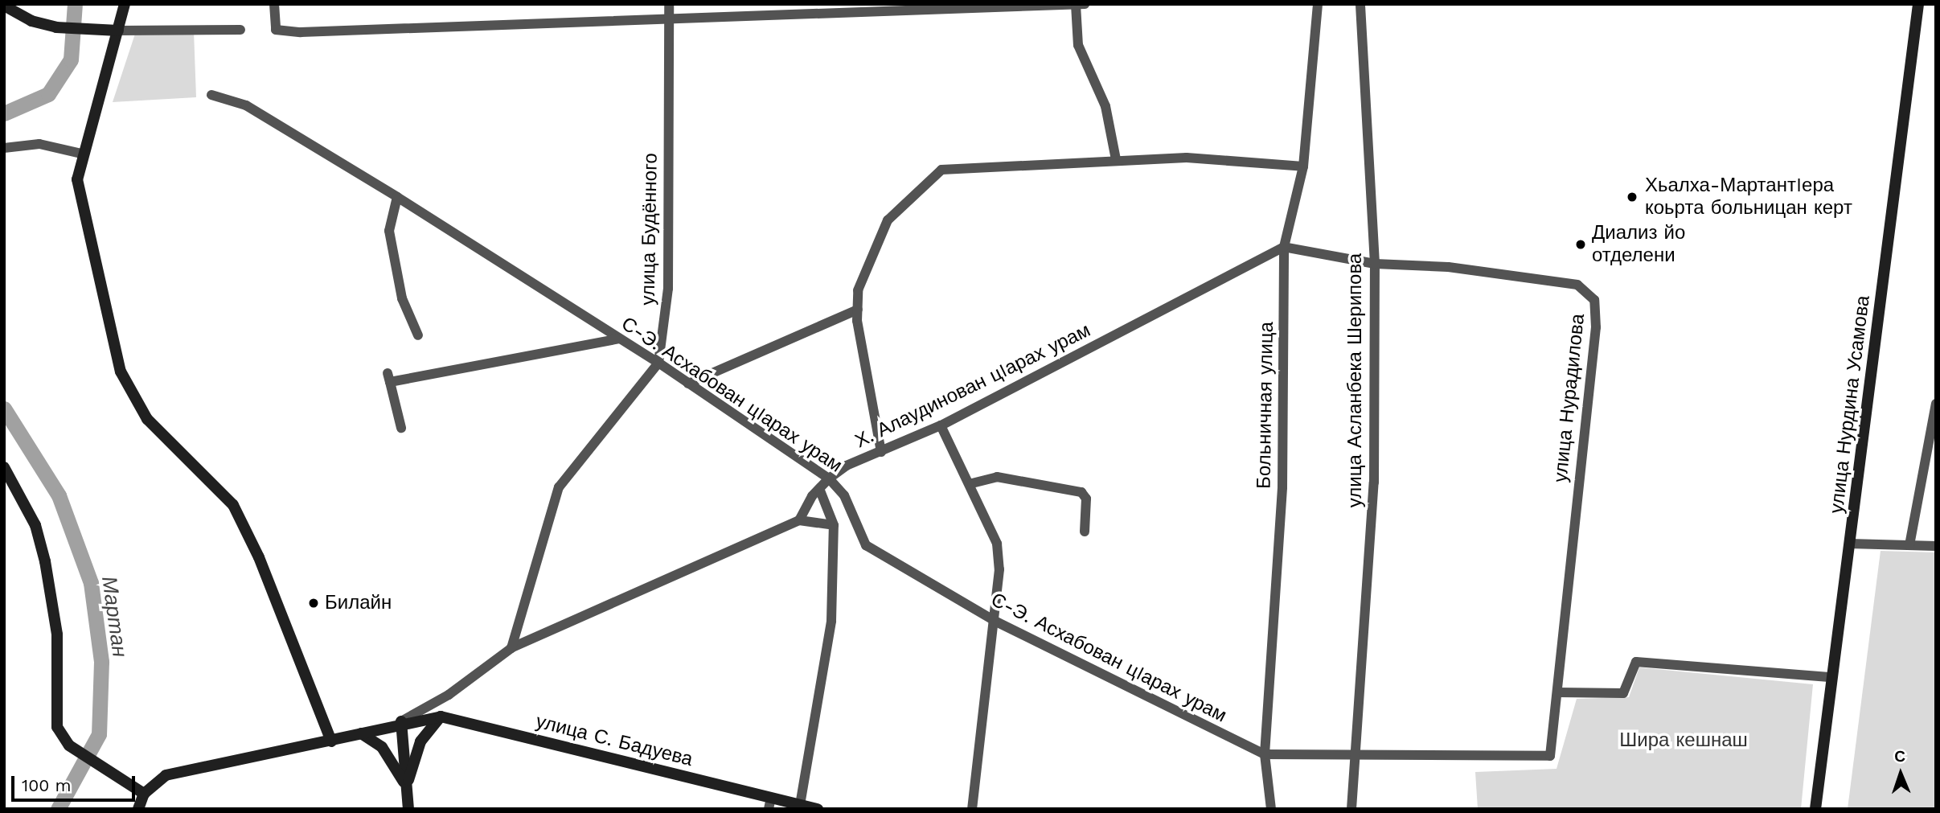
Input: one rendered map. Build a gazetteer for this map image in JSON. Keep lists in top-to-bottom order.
{
  "streets": {
    "street": [
      "улица Будённого",
      "улица Асланбека Шерипова",
      "Х. Алаудинован цIарах урам",
      "С-Э. Асхабован цIарах урам",
      "улица Нурадилова",
      "улица Нурдина Усамова",
      "Больничная улица",
      "улица С. Бадуева"
    ]
  },
  "crossings": [
    ["улица Будённого", "С-Э. Асхабован цIарах урам"],
    ["улица Асланбека Шерипова", "С-Э. Асхабован цIарах урам"],
    ["улица Асланбека Шерипова", "улица Нурадилова"],
    ["Х. Алаудинован цIарах урам", "С-Э. Асхабован цIарах урам"],
    ["Х. Алаудинован цIарах урам", "Больничная улица"],
    ["Х. Алаудинован цIарах урам", "улица С. Бадуева"],
    ["С-Э. Асхабован цIарах урам", "улица Нурадилова"],
    ["С-Э. Асхабован цIарах урам", "Больничная улица"]
  ],
  "water": ["Мартан"],
  "parks": ["Шира кешнаш"],
  "places": ["Хьалха-МартантIера коьрта больницан керт", "Диализ йо отделени", "Билайн"],
  "scale_bar": "100 m",
  "north": "top"
}
